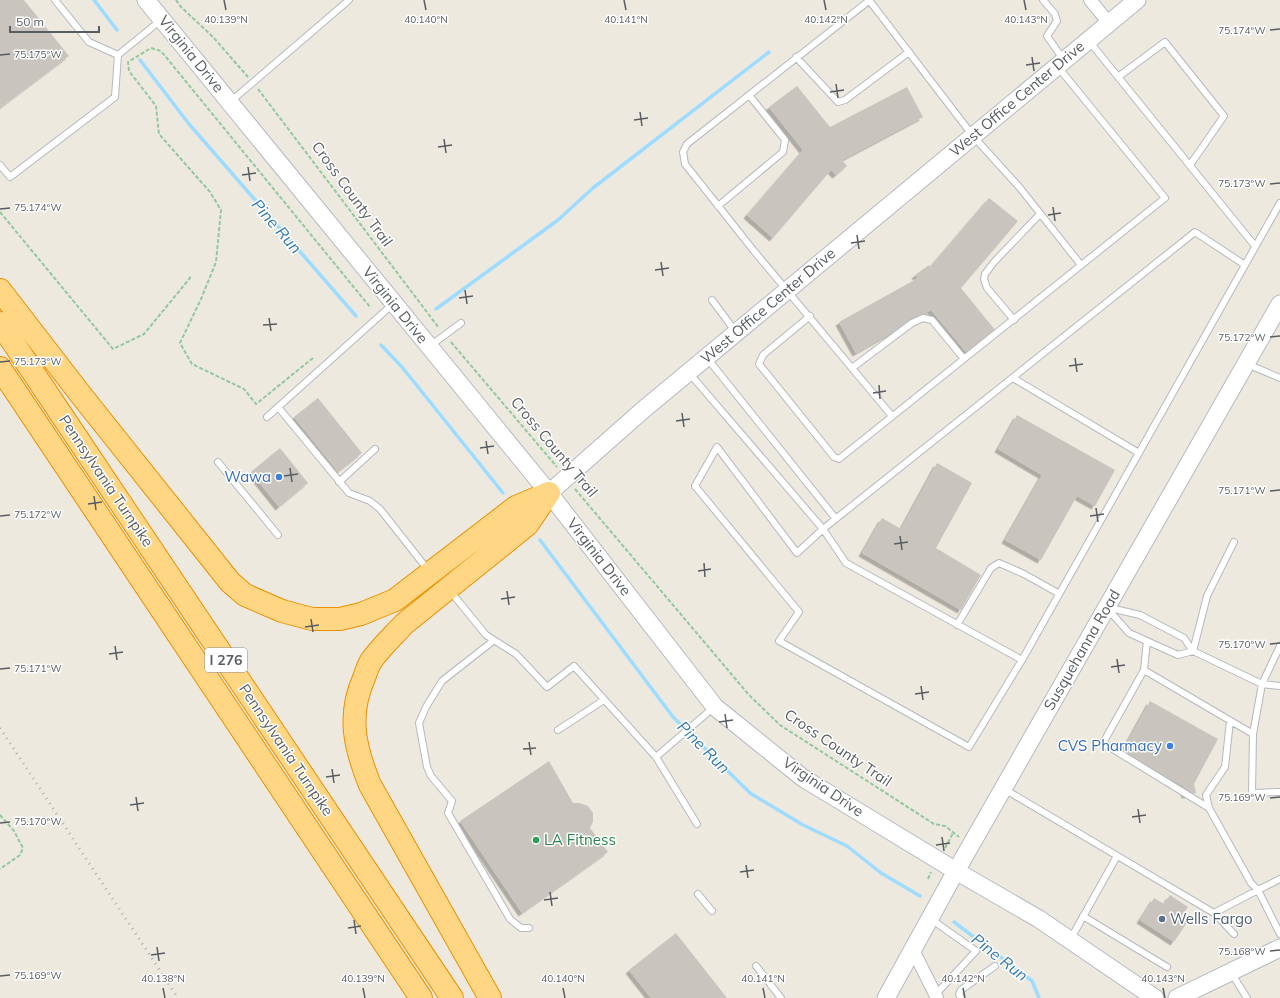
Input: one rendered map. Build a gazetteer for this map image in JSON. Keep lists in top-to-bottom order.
{
  "streets": {
    "highway": ["Pennsylvania Turnpike", "I 276"],
    "main road": ["Virginia Drive", "West Office Center Drive", "Susquehanna Road"],
    "path": ["Cross County Trail"]
  },
  "crossings": [
    ["Virginia Drive", "West Office Center Drive"],
    ["Virginia Drive", "Susquehanna Road"],
    ["West Office Center Drive", "Cross County Trail"],
    ["Cross County Trail", "Susquehanna Road"]
  ],
  "water": ["Pine Run"],
  "places": [
    "Wawa",
    "CVS Pharmacy",
    "LA Fitness",
    "Wells Fargo"
  ],
  "scale_bar": "50 m",
  "coordinates": [
    "40.139°N",
    "40.140°N",
    "40.141°N",
    "40.142°N",
    "40.143°N",
    "75.174°W",
    "75.175°W",
    "75.173°W",
    "75.172°W",
    "75.171°W",
    "75.170°W",
    "75.169°W",
    "75.168°W",
    "40.138°N"
  ]
}
